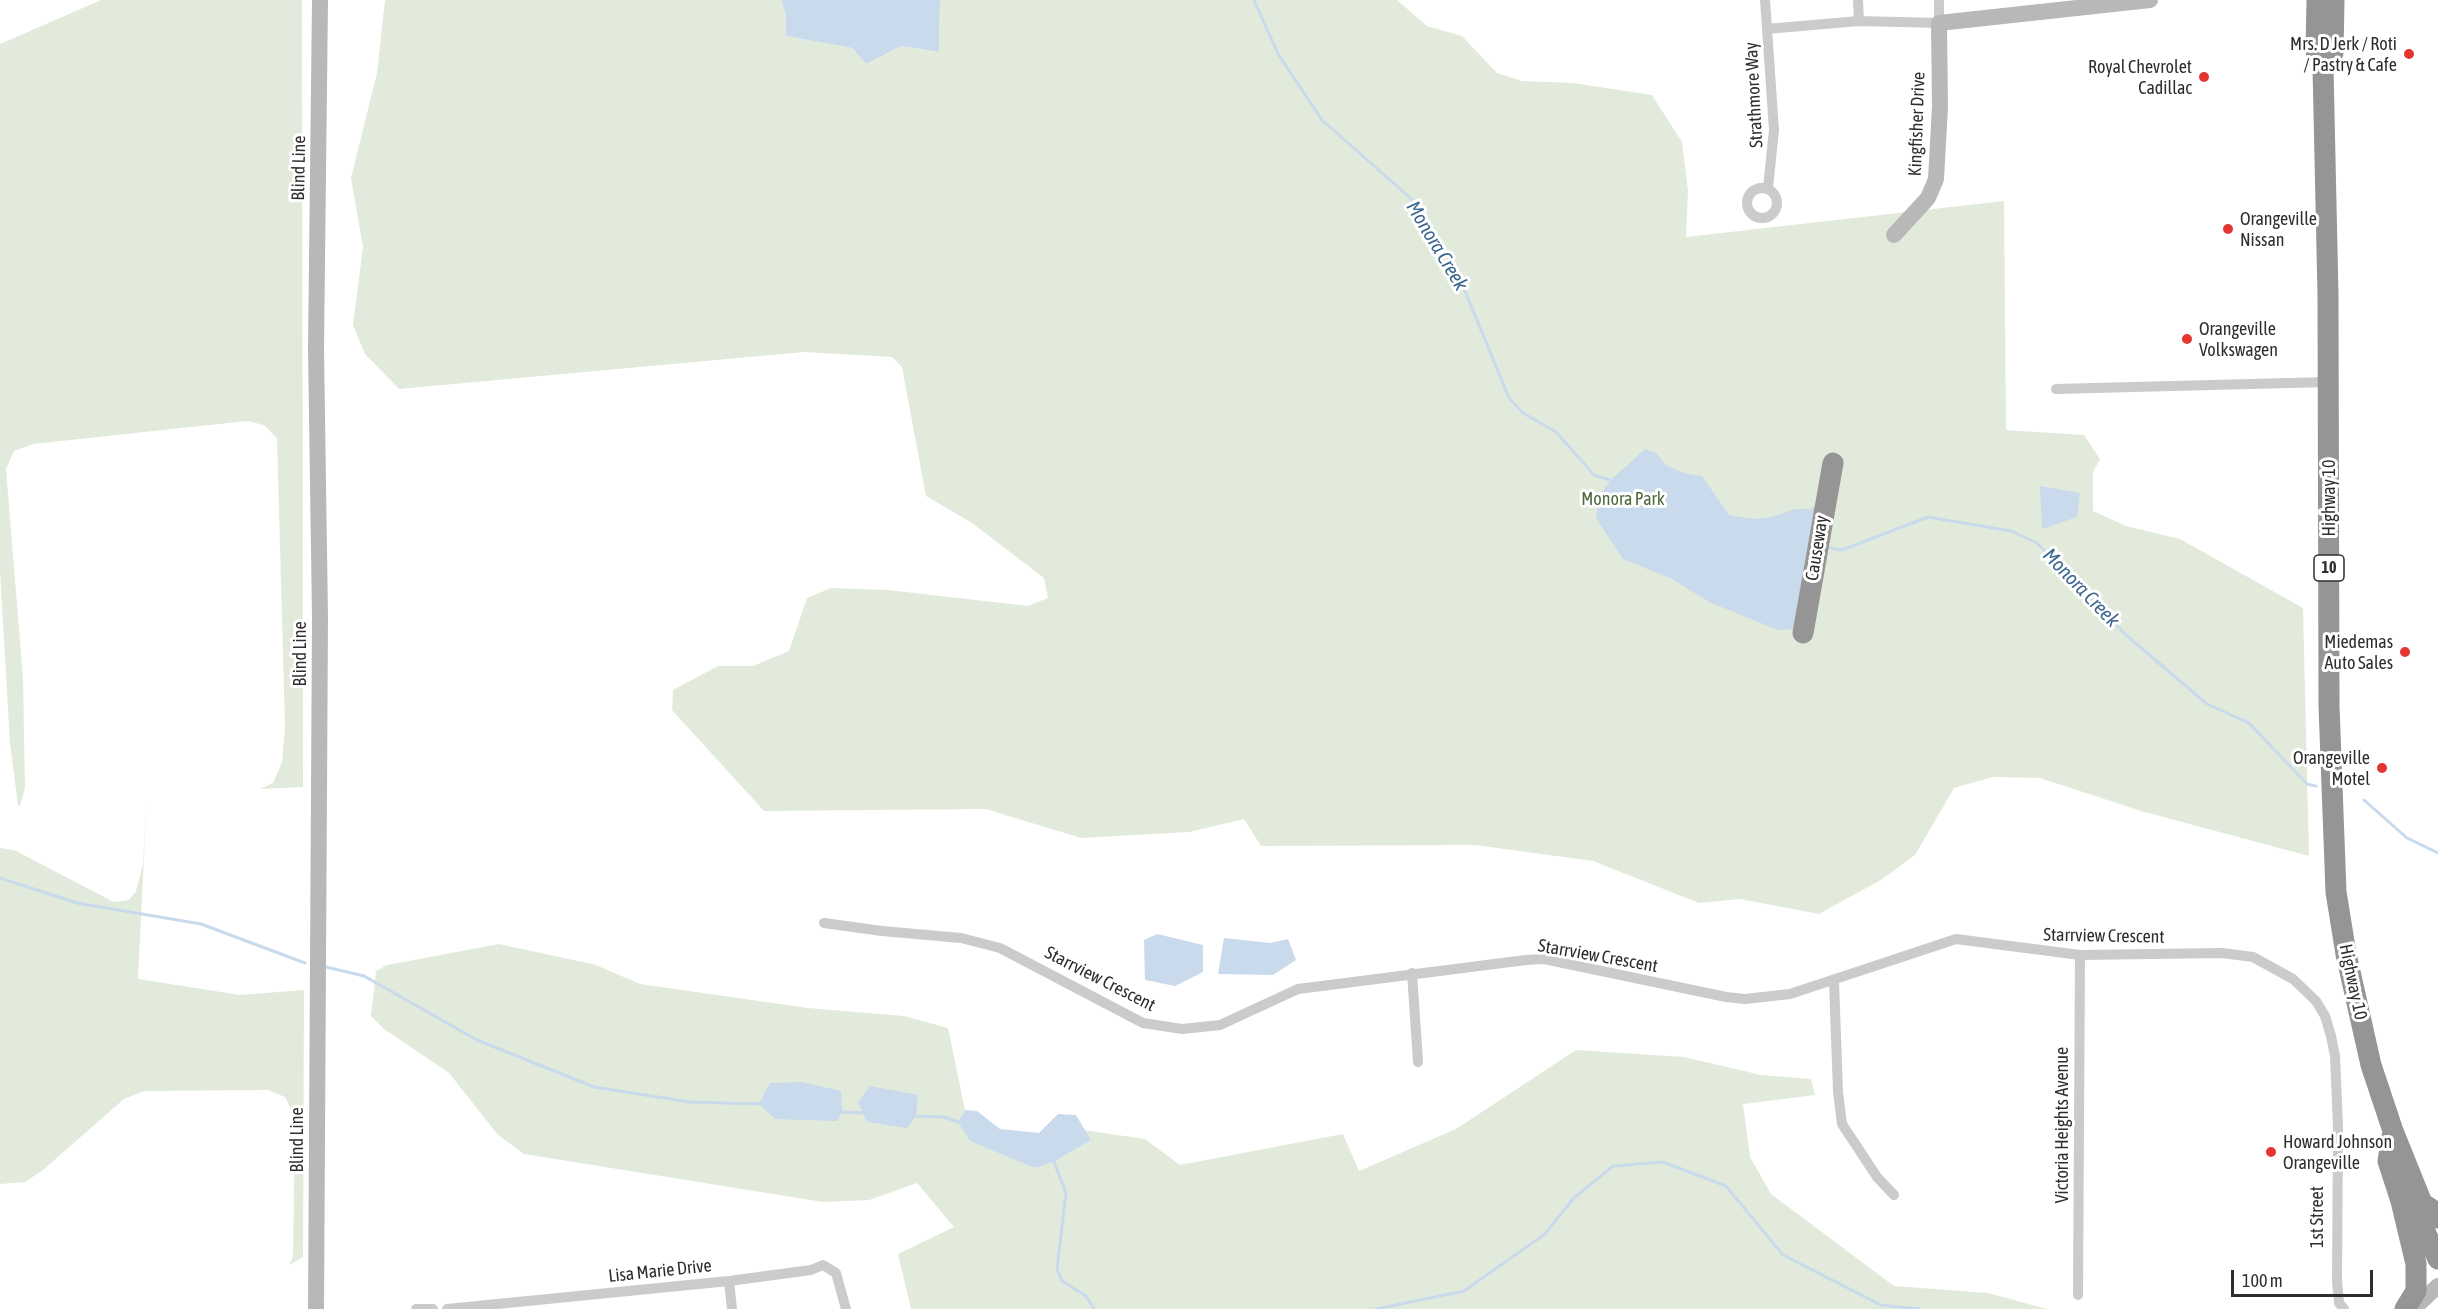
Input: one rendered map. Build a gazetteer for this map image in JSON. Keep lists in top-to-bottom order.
{
  "streets": {
    "highway": ["Highway 10", "Causeway", "10"],
    "street": [
      "Strathmore Way",
      "Kingfisher Drive",
      "Blind Line",
      "Starrview Crescent",
      "Victoria Heights Avenue",
      "1st Street",
      "Lisa Marie Drive"
    ]
  },
  "crossings": [
    ["Starrview Crescent", "Victoria Heights Avenue"],
    ["Starrview Crescent", "1st Street"]
  ],
  "water": ["Monora Creek"],
  "parks": ["Monora Park"],
  "places": [
    "Mrs. D Jerk / Roti / Pastry & Cafe",
    "Royal Chevrolet Cadillac",
    "Orangeville Nissan",
    "Orangeville Volkswagen",
    "Miedemas Auto Sales",
    "Orangeville Motel",
    "Howard Johnson Orangeville"
  ],
  "scale_bar": "100 m"
}
